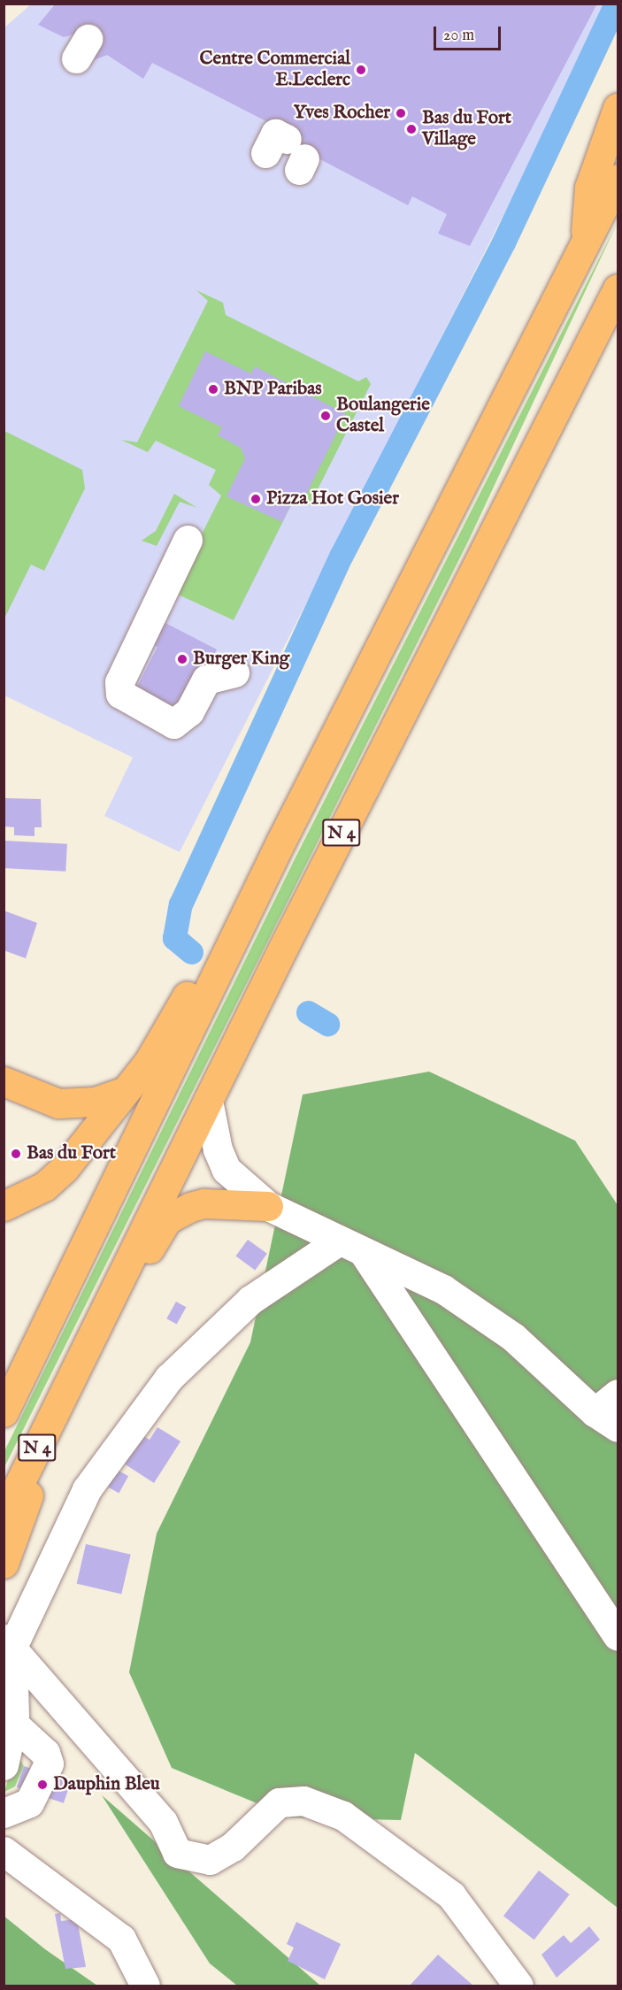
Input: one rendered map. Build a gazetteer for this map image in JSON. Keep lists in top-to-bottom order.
{
  "streets": {
    "highway": ["N 4"]
  },
  "places": [
    "Centre Commercial E.Leclerc",
    "Yves Rocher",
    "Bas du Fort Village",
    "BNP Paribas",
    "Boulangerie Castel",
    "Pizza Hot Gosier",
    "Burger King",
    "Bas du Fort",
    "Dauphin Bleu"
  ],
  "scale_bar": "20 m"
}
